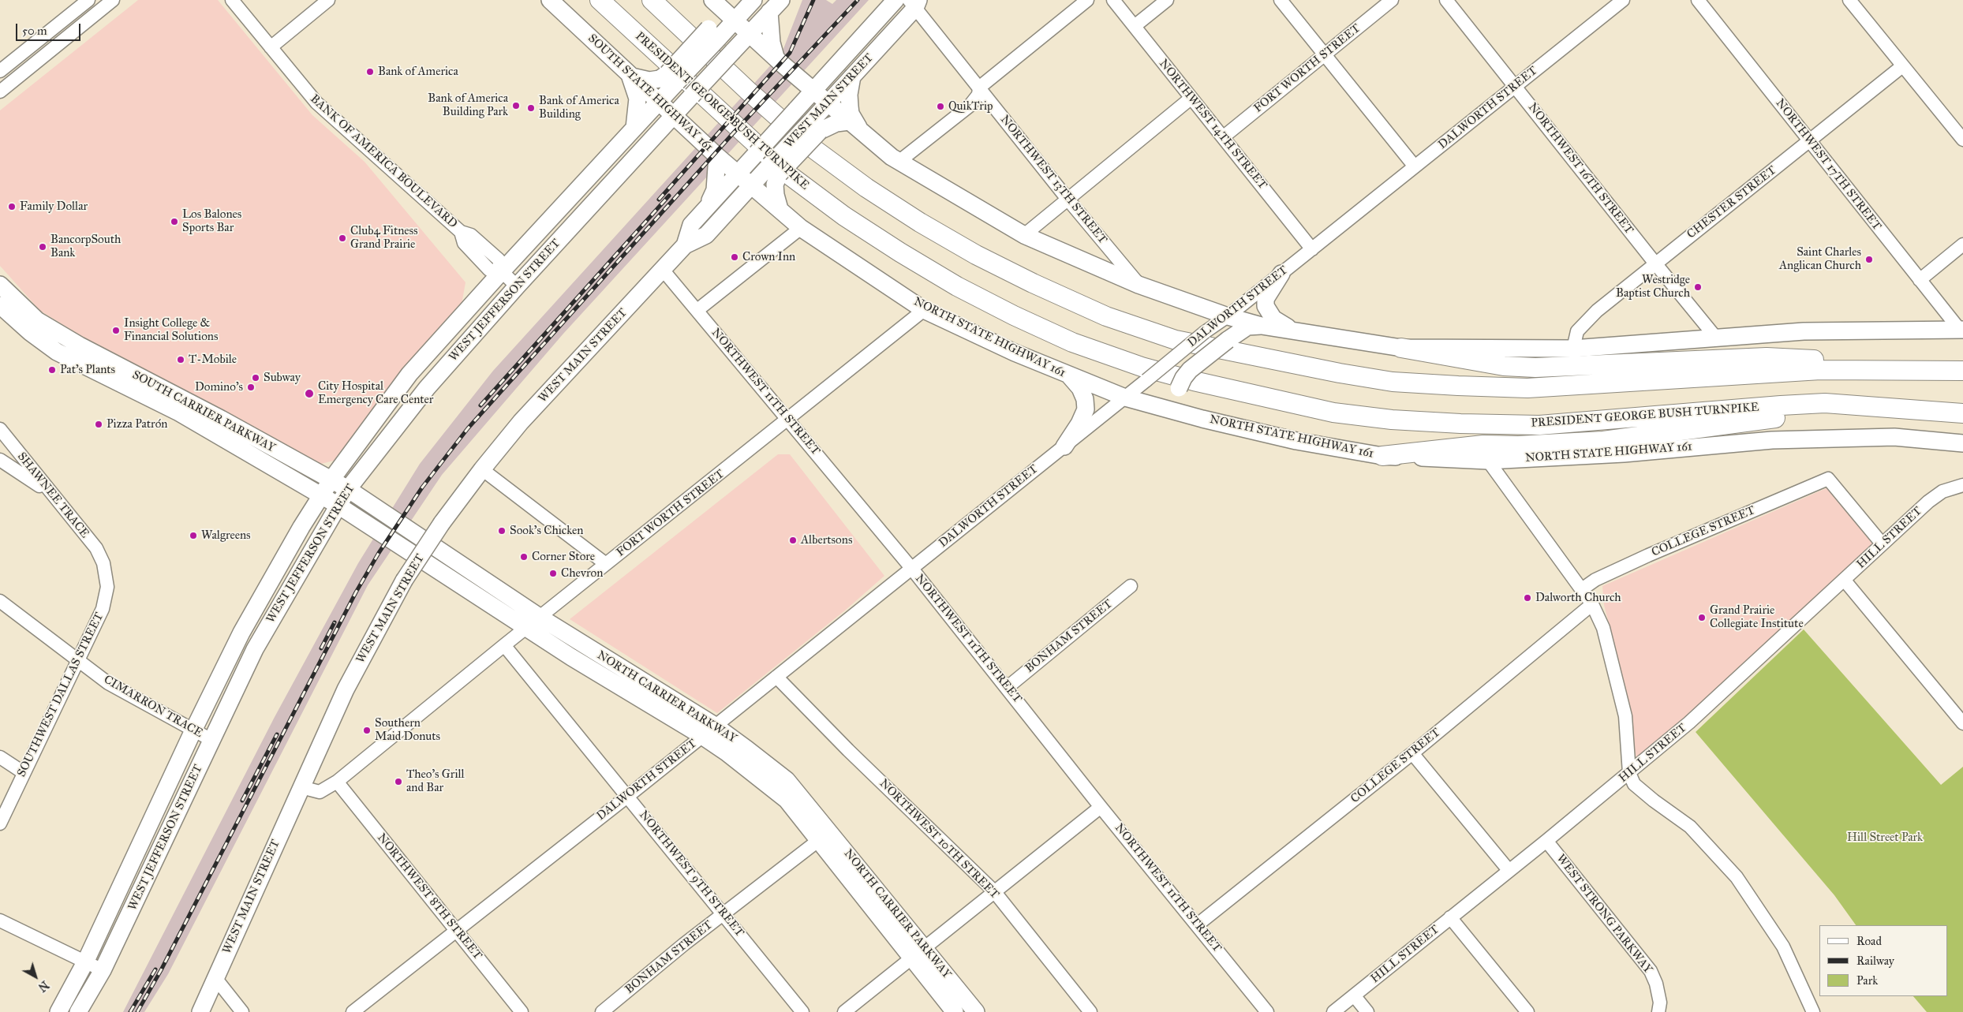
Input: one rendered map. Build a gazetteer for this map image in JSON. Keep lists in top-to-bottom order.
{
  "streets": {
    "highway": ["PRESIDENT GEORGE BUSH TURNPIKE"],
    "main road": [
      "SOUTH STATE HIGHWAY 161",
      "WEST MAIN STREET",
      "WEST JEFFERSON STREET",
      "NORTH STATE HIGHWAY 161",
      "SOUTH CARRIER PARKWAY",
      "NORTH CARRIER PARKWAY"
    ],
    "street": [
      "FORT WORTH STREET",
      "DALWORTH STREET",
      "NORTHWEST 14TH STREET",
      "BANK OF AMERICA BOULEVARD",
      "NORTHWEST 17TH STREET",
      "NORTHWEST 16TH STREET",
      "NORTHWEST 13TH STREET",
      "CHESTER STREET",
      "NORTHWEST 11TH STREET",
      "SHAWNEE TRACE",
      "COLLEGE STREET",
      "HILL STREET",
      "BONHAM STREET",
      "SOUTHWEST DALLAS STREET",
      "CIMARRON TRACE",
      "NORTHWEST 10TH STREET",
      "NORTHWEST 9TH STREET",
      "NORTHWEST 8TH STREET",
      "WEST STRONG PARKWAY"
    ]
  },
  "crossings": [
    ["FORT WORTH STREET", "WEST MAIN STREET"],
    ["FORT WORTH STREET", "NORTHWEST 14TH STREET"],
    ["FORT WORTH STREET", "NORTH STATE HIGHWAY 161"],
    ["FORT WORTH STREET", "NORTHWEST 11TH STREET"],
    ["FORT WORTH STREET", "NORTH CARRIER PARKWAY"],
    ["FORT WORTH STREET", "NORTHWEST 9TH STREET"],
    ["FORT WORTH STREET", "NORTHWEST 8TH STREET"],
    ["SOUTH STATE HIGHWAY 161", "WEST MAIN STREET"],
    ["SOUTH STATE HIGHWAY 161", "WEST JEFFERSON STREET"],
    ["SOUTH STATE HIGHWAY 161", "NORTH STATE HIGHWAY 161"],
    ["WEST MAIN STREET", "NORTHWEST 13TH STREET"],
    ["WEST MAIN STREET", "NORTH STATE HIGHWAY 161"],
    ["WEST MAIN STREET", "NORTHWEST 11TH STREET"],
    ["DALWORTH STREET", "NORTHWEST 14TH STREET"],
    ["DALWORTH STREET", "NORTHWEST 16TH STREET"],
    ["DALWORTH STREET", "NORTH STATE HIGHWAY 161"],
    ["DALWORTH STREET", "NORTHWEST 11TH STREET"],
    ["DALWORTH STREET", "NORTH CARRIER PARKWAY"],
    ["DALWORTH STREET", "NORTHWEST 10TH STREET"],
    ["DALWORTH STREET", "NORTHWEST 9TH STREET"],
    ["DALWORTH STREET", "NORTHWEST 8TH STREET"],
    ["BANK OF AMERICA BOULEVARD", "WEST JEFFERSON STREET"],
    ["NORTHWEST 17TH STREET", "CHESTER STREET"],
    ["NORTHWEST 16TH STREET", "CHESTER STREET"],
    ["WEST JEFFERSON STREET", "SOUTH CARRIER PARKWAY"],
    ["WEST JEFFERSON STREET", "CIMARRON TRACE"],
    ["NORTHWEST 11TH STREET", "COLLEGE STREET"],
    ["NORTHWEST 11TH STREET", "BONHAM STREET"],
    ["SOUTH CARRIER PARKWAY", "NORTH CARRIER PARKWAY"],
    ["SHAWNEE TRACE", "SOUTHWEST DALLAS STREET"],
    ["COLLEGE STREET", "HILL STREET"],
    ["HILL STREET", "WEST STRONG PARKWAY"],
    ["BONHAM STREET", "NORTH CARRIER PARKWAY"],
    ["BONHAM STREET", "NORTHWEST 9TH STREET"],
    ["SOUTHWEST DALLAS STREET", "CIMARRON TRACE"]
  ],
  "parks": ["Hill Street Park"],
  "places": [
    "Bank of America",
    "Bank of America Building Park",
    "QuikTrip",
    "Bank of America Building",
    "Family Dollar",
    "Los Balones Sports Bar",
    "Club4 Fitness Grand Prairie",
    "BancorpSouth Bank",
    "Crown Inn",
    "Saint Charles Anglican Church",
    "Westridge Baptist Church",
    "Insight College & Financial Solutions",
    "T-Mobile",
    "Pat's Plants",
    "Subway",
    "Domino's",
    "City Hospital Emergency Care Center",
    "Pizza Patrón",
    "Sook's Chicken",
    "Walgreens",
    "Albertsons",
    "Corner Store",
    "Chevron",
    "Dalworth Church",
    "Grand Prairie Collegiate Institute",
    "Southern Maid Donuts",
    "Theo's Grill and Bar"
  ],
  "legend": ["Road", "Railway", "Park"],
  "scale_bar": "50 m",
  "north": "bottom right"
}
